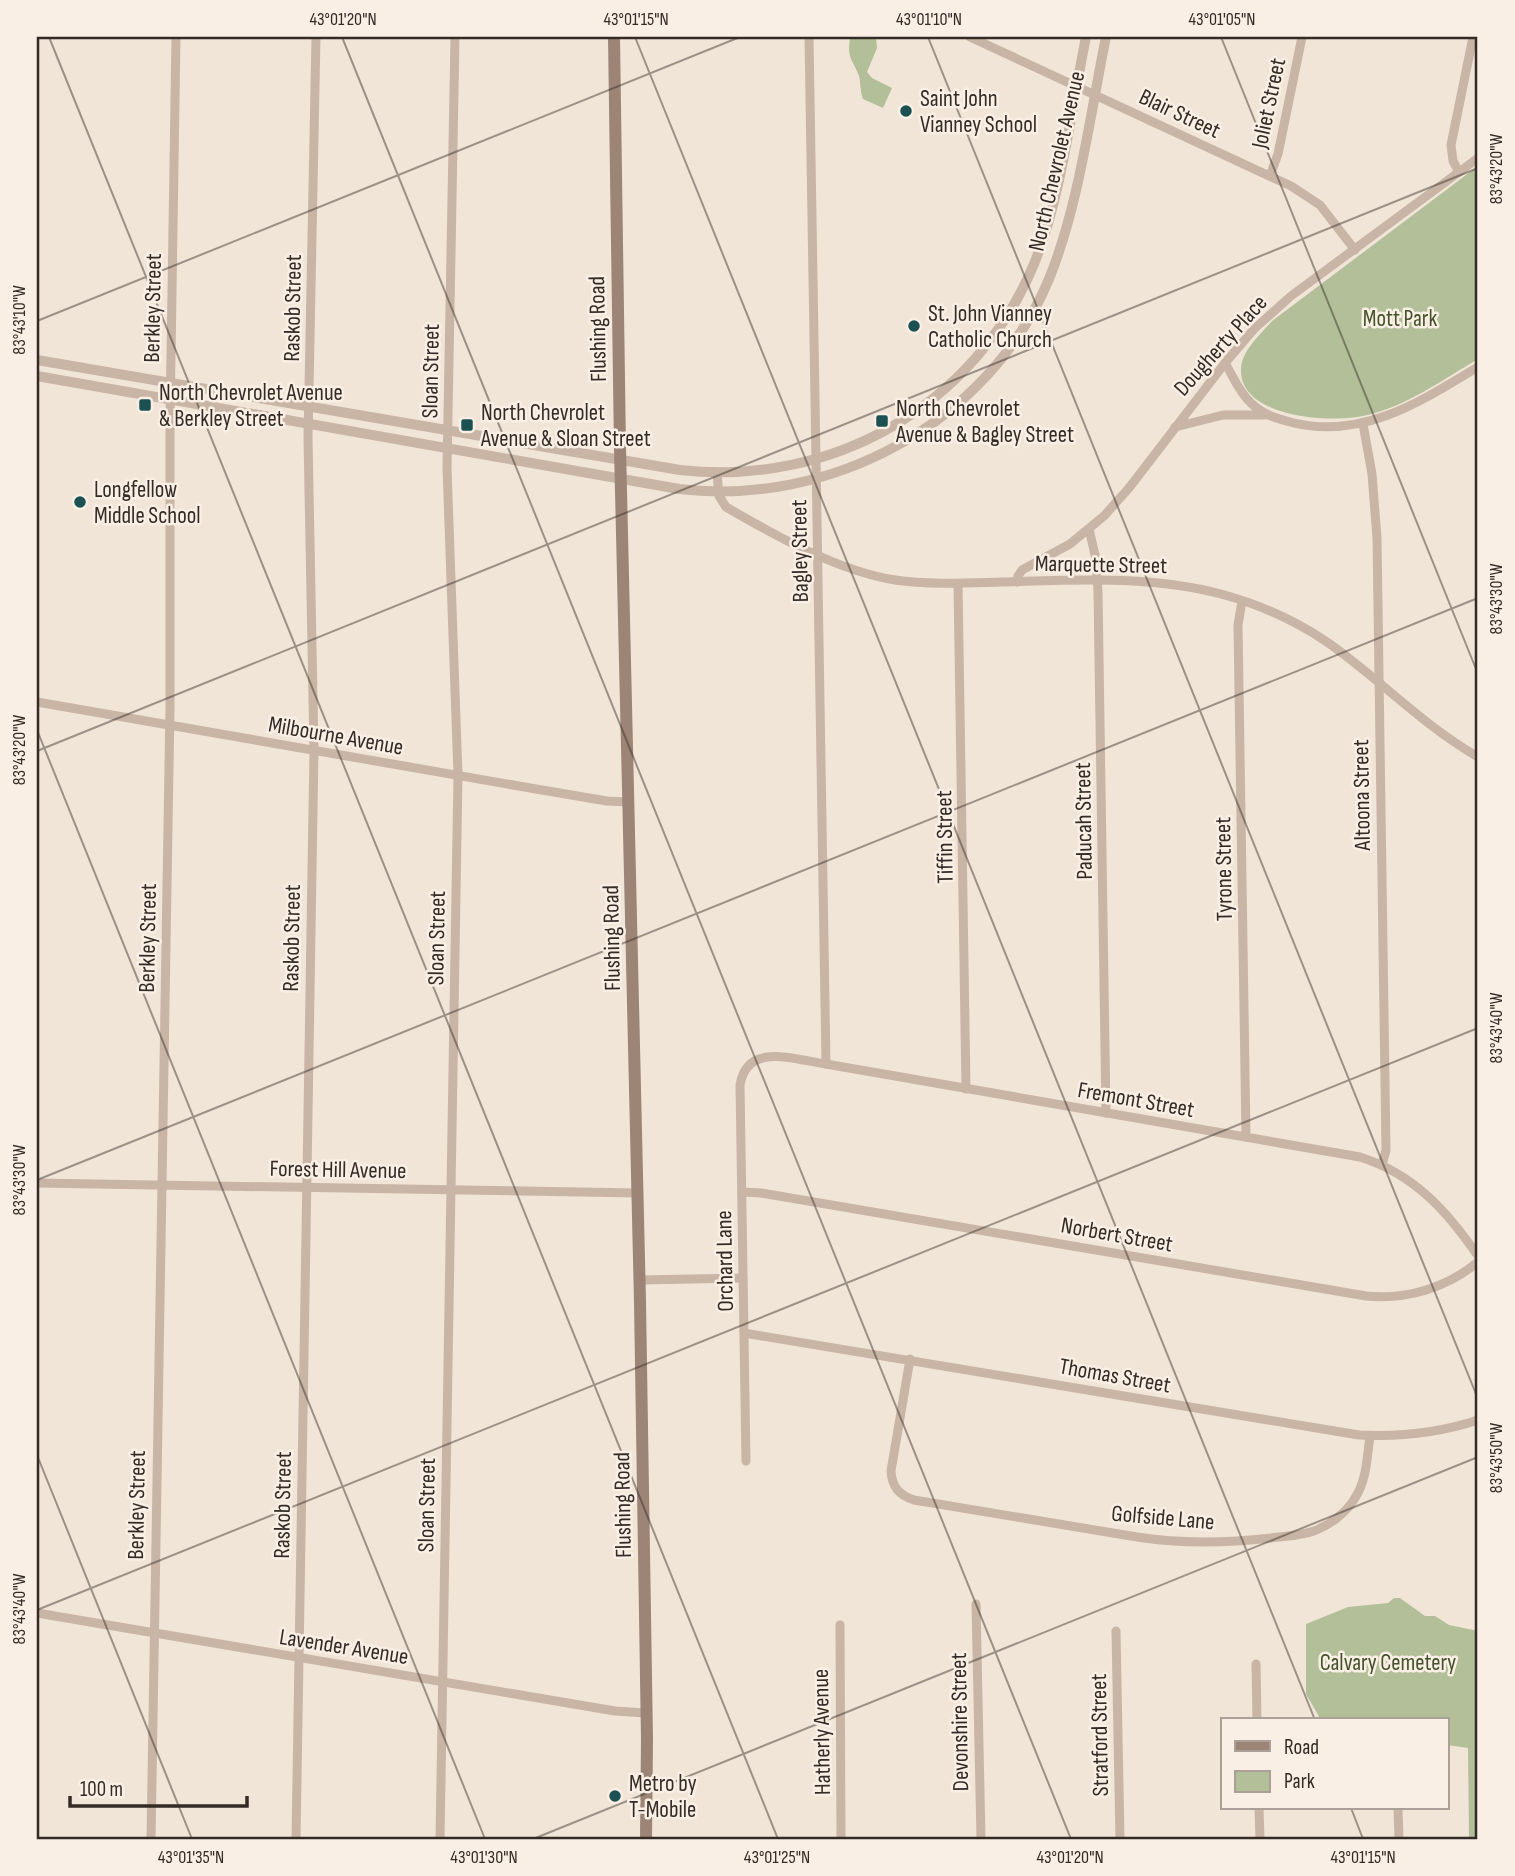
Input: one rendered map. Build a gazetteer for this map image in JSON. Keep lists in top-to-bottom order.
{
  "streets": {
    "main road": ["Flushing Road"],
    "street": [
      "Joliet Street",
      "Blair Street",
      "North Chevrolet Avenue",
      "Berkley Street",
      "Raskob Street",
      "Dougherty Place",
      "Sloan Street",
      "Bagley Street",
      "Marquette Street",
      "Milbourne Avenue",
      "Altoona Street",
      "Paducah Street",
      "Tiffin Street",
      "Tyrone Street",
      "Fremont Street",
      "Forest Hill Avenue",
      "Norbert Street",
      "Orchard Lane",
      "Thomas Street",
      "Golfside Lane",
      "Lavender Avenue",
      "Devonshire Street",
      "Hatherly Avenue",
      "Stratford Street"
    ]
  },
  "crossings": [
    ["Joliet Street", "Blair Street"],
    ["Blair Street", "North Chevrolet Avenue"],
    ["Blair Street", "Dougherty Place"],
    ["North Chevrolet Avenue", "Berkley Street"],
    ["North Chevrolet Avenue", "Raskob Street"],
    ["North Chevrolet Avenue", "Flushing Road"],
    ["North Chevrolet Avenue", "Sloan Street"],
    ["North Chevrolet Avenue", "Bagley Street"],
    ["North Chevrolet Avenue", "Marquette Street"],
    ["Berkley Street", "Milbourne Avenue"],
    ["Berkley Street", "Forest Hill Avenue"],
    ["Berkley Street", "Lavender Avenue"],
    ["Raskob Street", "Milbourne Avenue"],
    ["Raskob Street", "Forest Hill Avenue"],
    ["Raskob Street", "Lavender Avenue"],
    ["Flushing Road", "Milbourne Avenue"],
    ["Flushing Road", "Forest Hill Avenue"],
    ["Flushing Road", "Lavender Avenue"],
    ["Dougherty Place", "Marquette Street"],
    ["Dougherty Place", "Paducah Street"],
    ["Sloan Street", "Milbourne Avenue"],
    ["Sloan Street", "Forest Hill Avenue"],
    ["Sloan Street", "Lavender Avenue"],
    ["Bagley Street", "Marquette Street"],
    ["Bagley Street", "Fremont Street"],
    ["Marquette Street", "Altoona Street"],
    ["Marquette Street", "Paducah Street"],
    ["Marquette Street", "Tiffin Street"],
    ["Marquette Street", "Tyrone Street"],
    ["Altoona Street", "Fremont Street"],
    ["Paducah Street", "Fremont Street"],
    ["Tiffin Street", "Fremont Street"],
    ["Tyrone Street", "Fremont Street"],
    ["Fremont Street", "Orchard Lane"],
    ["Norbert Street", "Orchard Lane"],
    ["Orchard Lane", "Thomas Street"],
    ["Thomas Street", "Golfside Lane"]
  ],
  "parks": ["Mott Park", "Calvary Cemetery"],
  "places": {
    "other": [
      "Saint John Vianney School",
      "St. John Vianney Catholic Church",
      "Longfellow Middle School",
      "Metro by T-Mobile"
    ],
    "transit": ["North Chevrolet Avenue & Berkley Street", "North Chevrolet Avenue & Bagley Street", "North Chevrolet Avenue & Sloan Street"]
  },
  "legend": ["Road", "Park"],
  "scale_bar": "100 m",
  "coordinates": [
    "43°01'20\"N",
    "43°01'15\"N",
    "43°01'10\"N",
    "43°01'05\"N",
    "83°43'20\"W",
    "83°43'10\"W",
    "83°43'30\"W",
    "83°43'40\"W",
    "83°43'50\"W",
    "43°01'35\"N",
    "43°01'30\"N",
    "43°01'25\"N"
  ]
}
